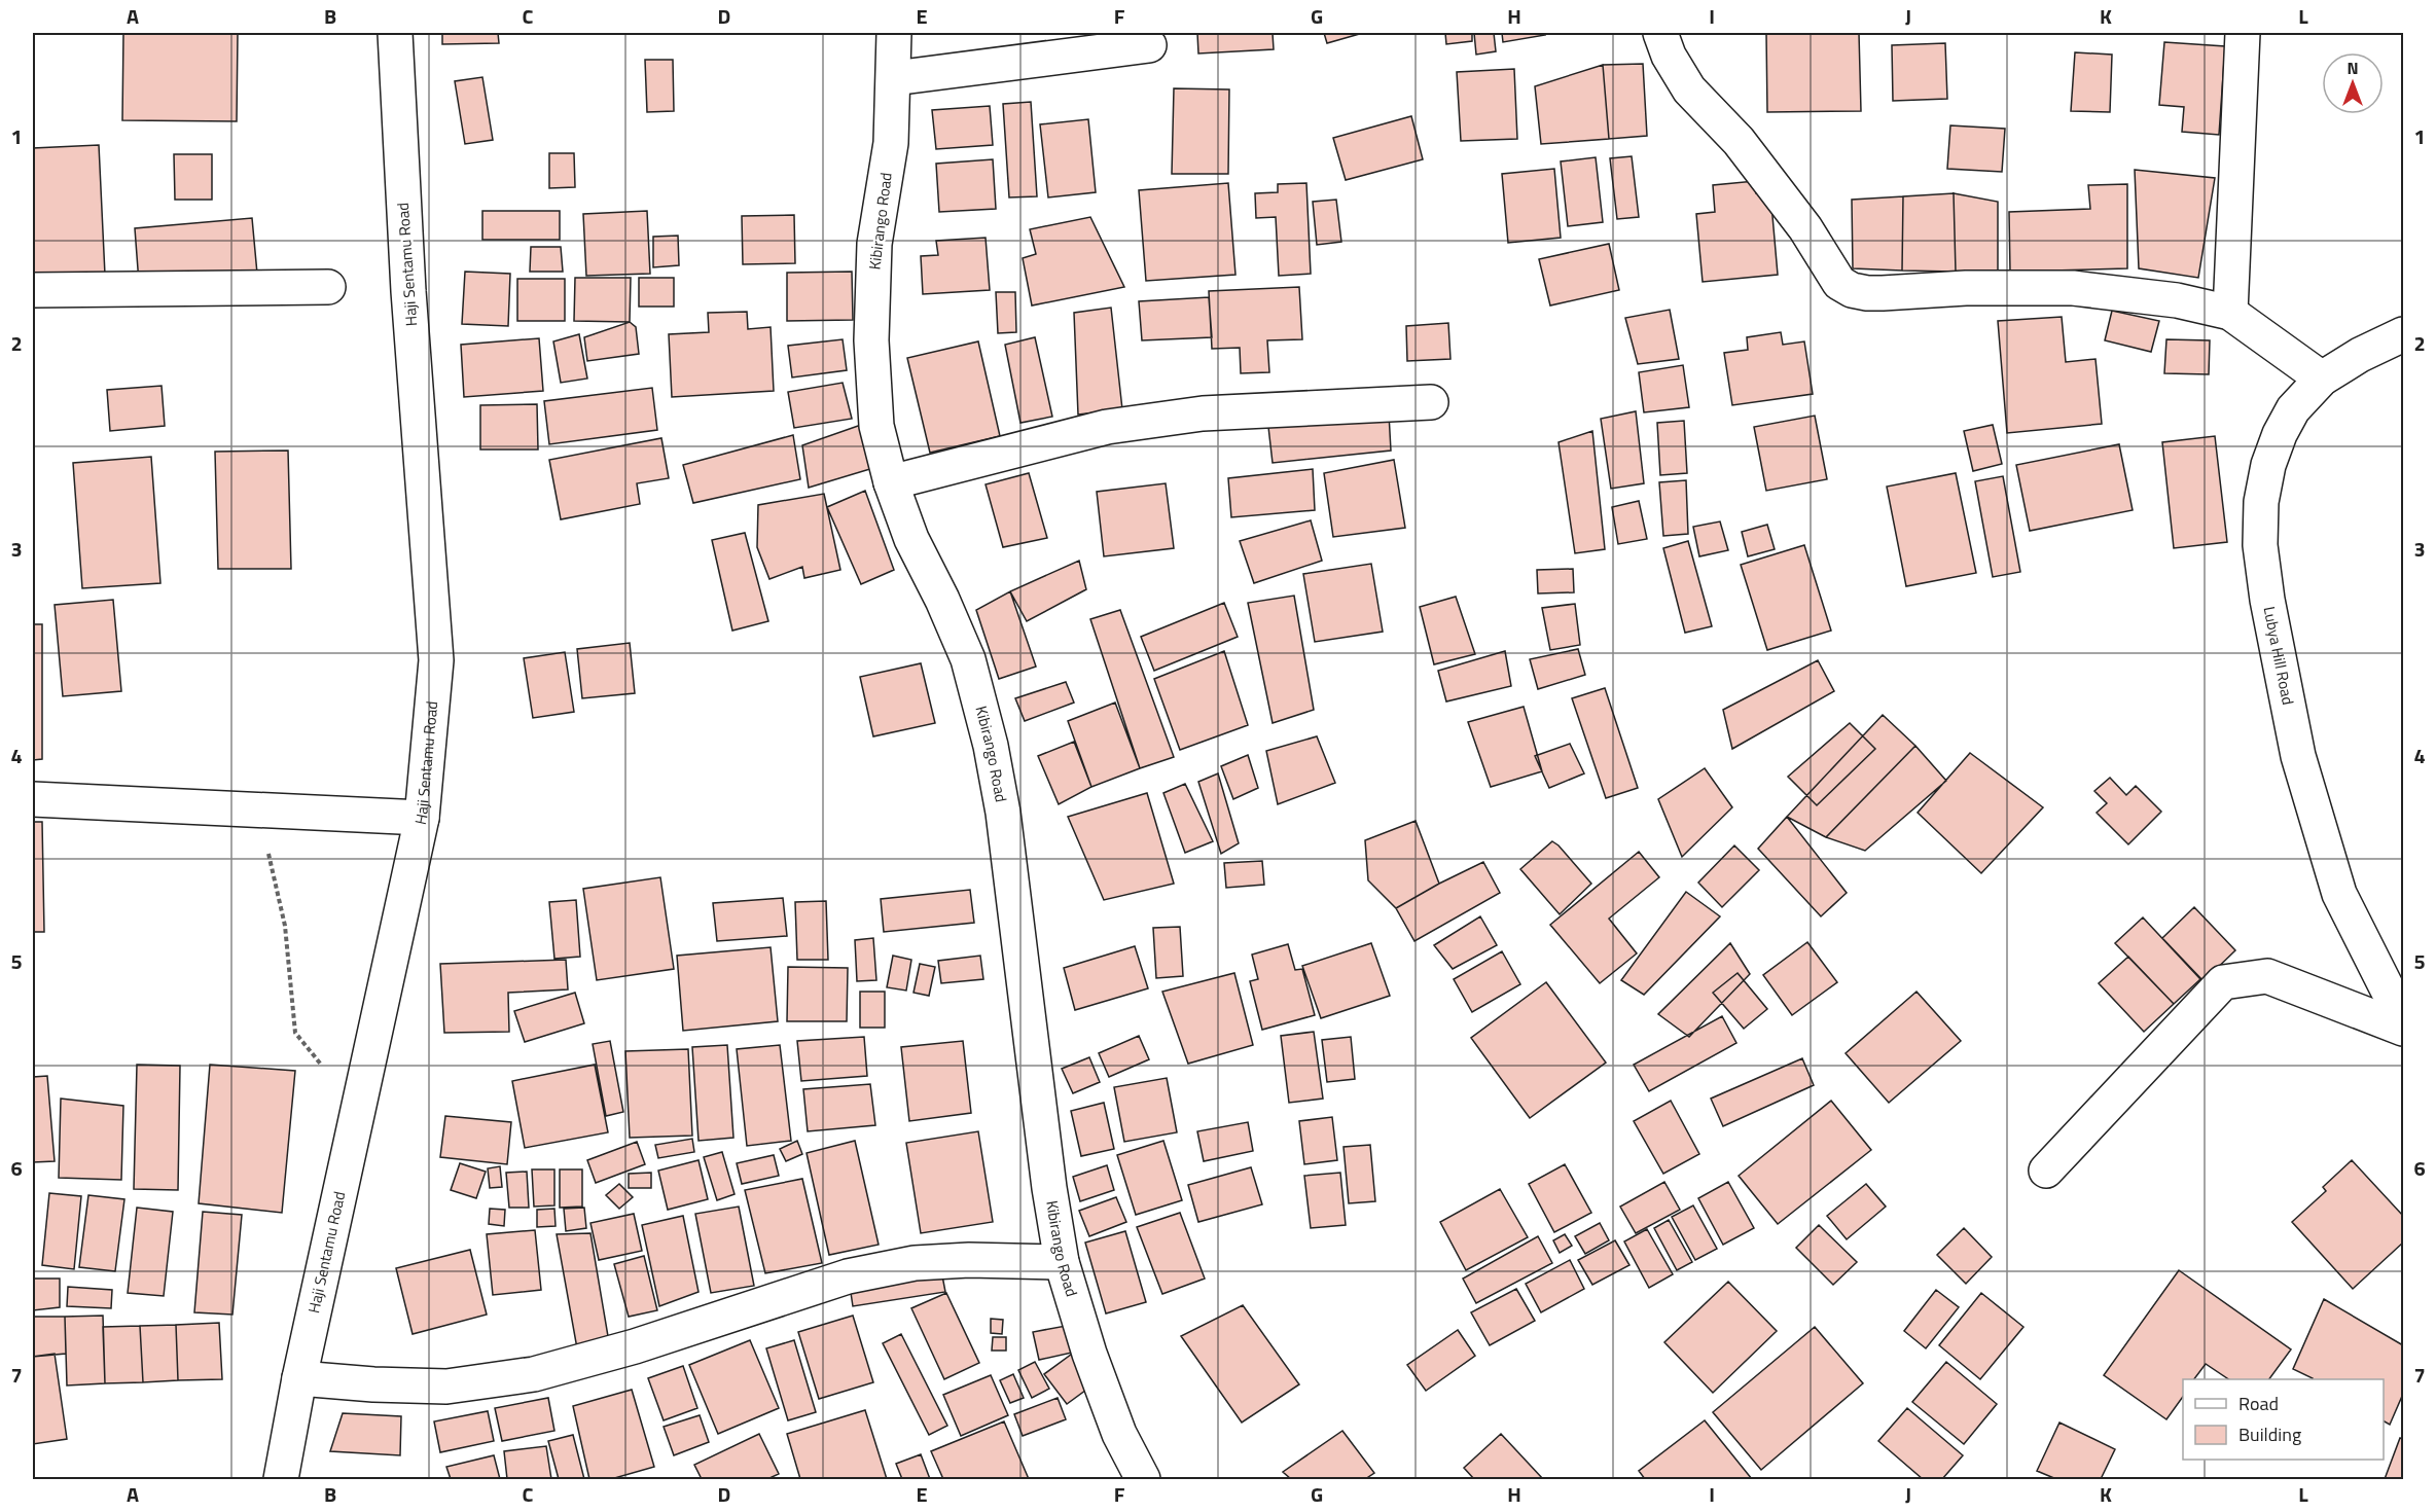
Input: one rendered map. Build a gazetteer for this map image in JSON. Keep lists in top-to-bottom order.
{
  "streets": {
    "street": ["Kibirango Road", "Haji Sentamu Road", "Lubya Hill Road"]
  },
  "legend": ["Road", "Building"],
  "north": "top",
  "grid": {
    "columns": [
      "A",
      "B",
      "C",
      "D",
      "E",
      "F",
      "G",
      "H",
      "I",
      "J",
      "K",
      "L"
    ],
    "rows": [
      "1",
      "2",
      "3",
      "4",
      "5",
      "6",
      "7"
    ]
  }
}
